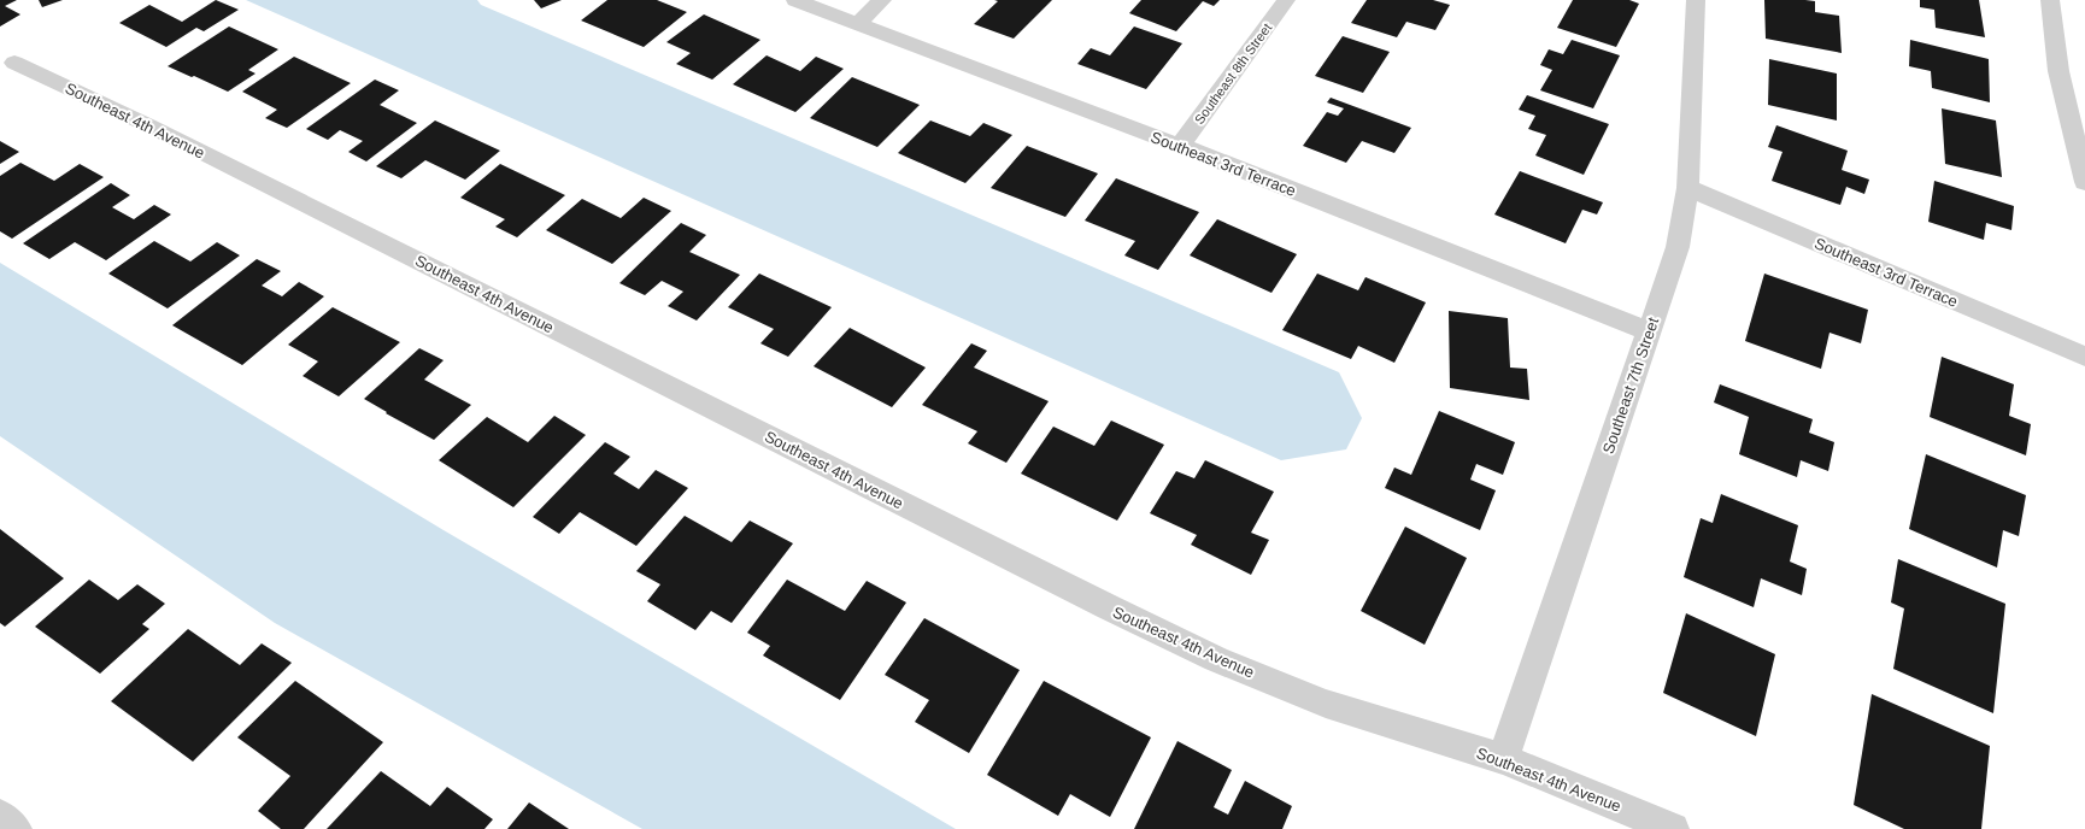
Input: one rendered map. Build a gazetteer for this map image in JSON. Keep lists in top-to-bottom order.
{
  "streets": {
    "street": [
      "Southeast 8th Street",
      "Southeast 4th Avenue",
      "Southeast 3rd Terrace",
      "Southeast 7th Street"
    ]
  },
  "crossings": [
    ["Southeast 8th Street", "Southeast 3rd Terrace"],
    ["Southeast 4th Avenue", "Southeast 7th Street"],
    ["Southeast 3rd Terrace", "Southeast 7th Street"]
  ]
}
